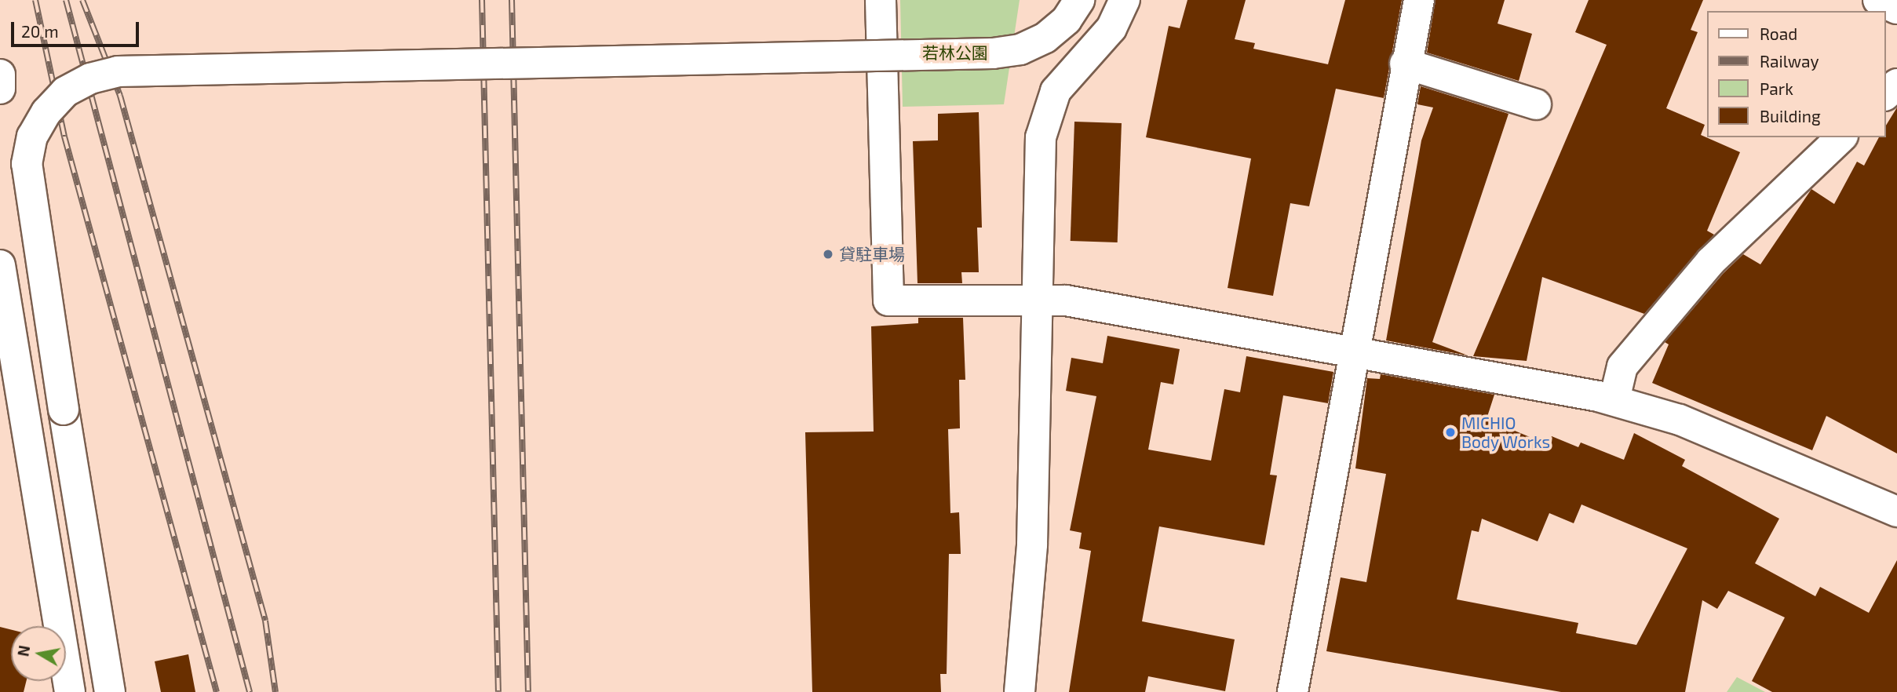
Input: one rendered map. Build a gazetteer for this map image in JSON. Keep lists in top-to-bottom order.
{
  "parks": ["若林公園"],
  "places": ["貸駐車場", "MICHIO Body Works"],
  "legend": [
    "Road",
    "Railway",
    "Park",
    "Building"
  ],
  "scale_bar": "20 m",
  "north": "left"
}
